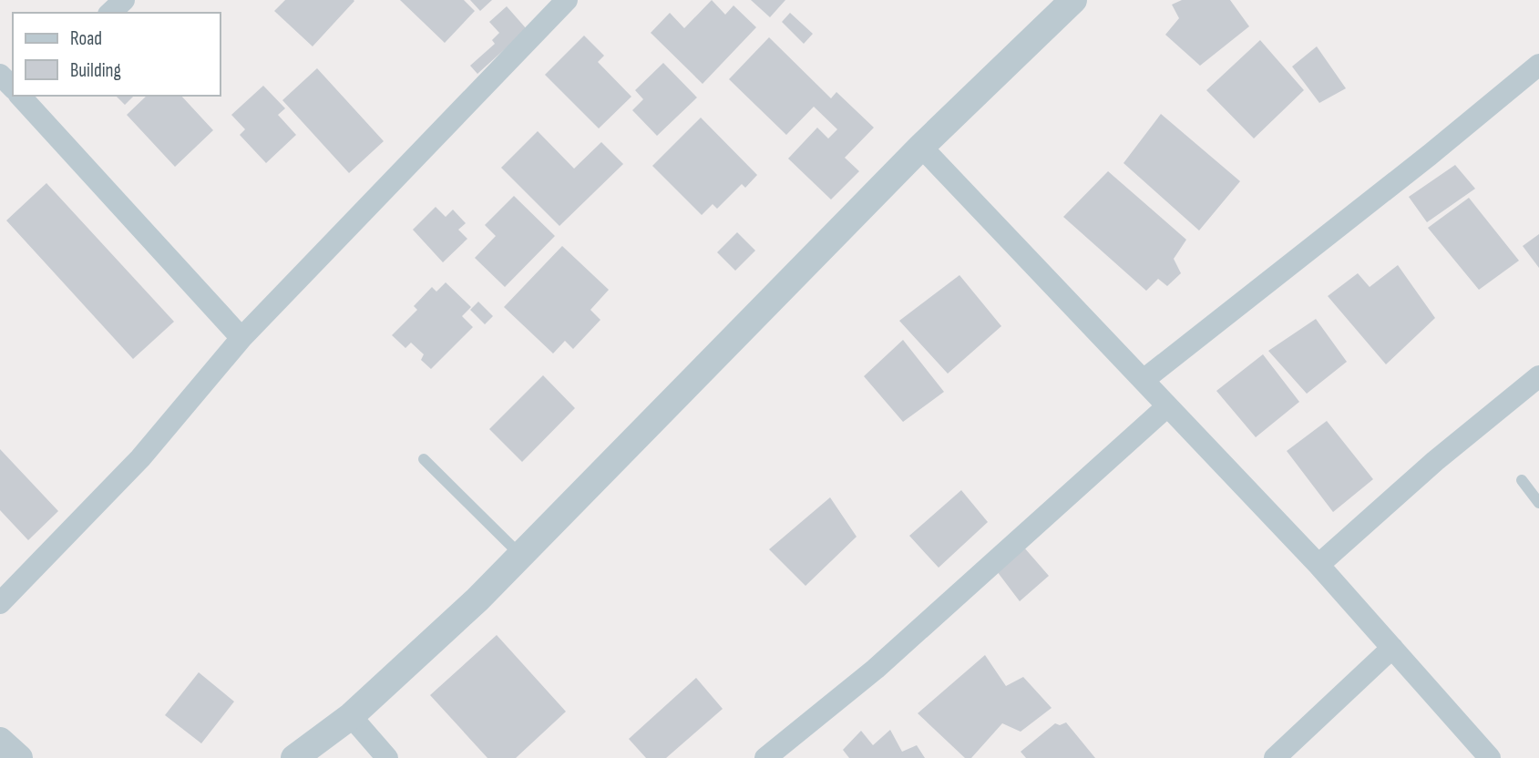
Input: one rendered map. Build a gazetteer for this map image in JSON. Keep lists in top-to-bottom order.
{
  "legend": ["Road", "Building"]
}
